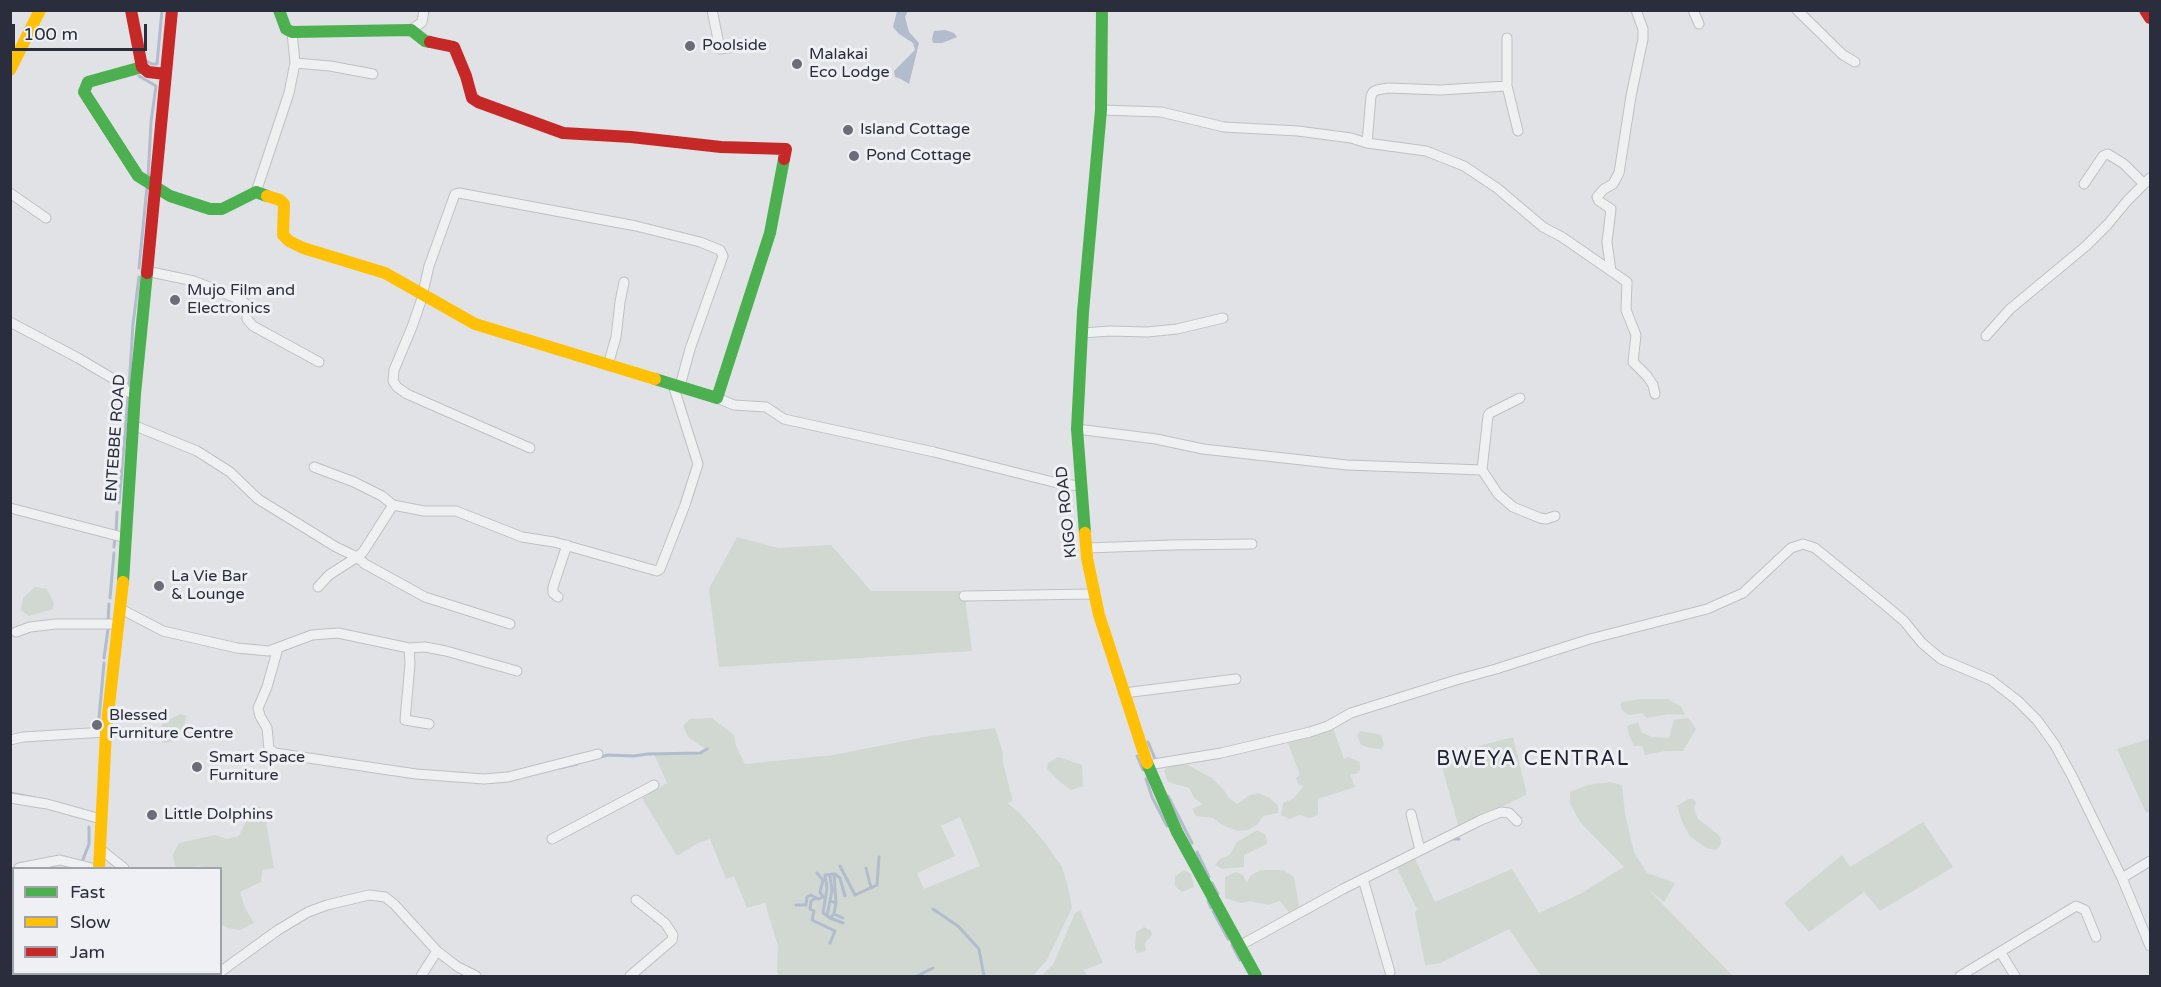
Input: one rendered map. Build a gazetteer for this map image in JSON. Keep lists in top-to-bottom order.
{
  "streets": {
    "street": ["ENTEBBE ROAD", "KIGO ROAD"]
  },
  "districts": ["BWEYA CENTRAL"],
  "places": [
    "Poolside",
    "Malakai Eco Lodge",
    "Island Cottage",
    "Pond Cottage",
    "Mujo Film and Electronics",
    "La Vie Bar & Lounge",
    "Blessed Furniture Centre",
    "Smart Space Furniture",
    "Little Dolphins"
  ],
  "legend": ["Fast", "Slow", "Jam"],
  "scale_bar": "100 m"
}
